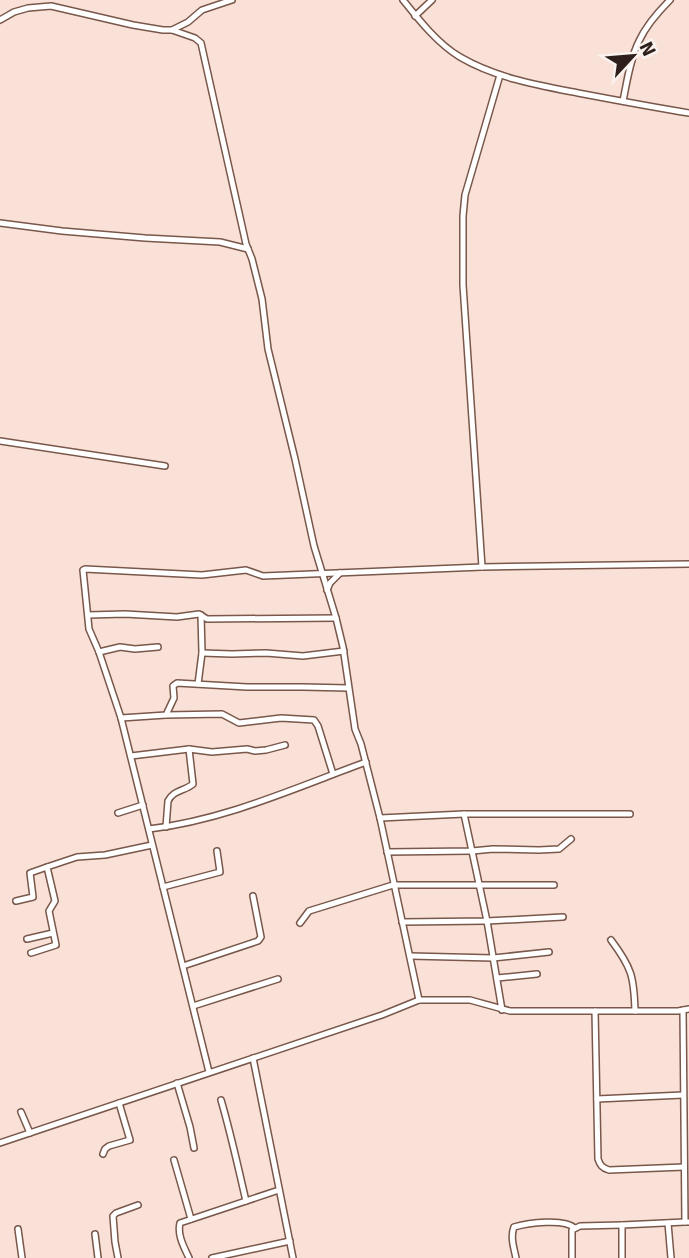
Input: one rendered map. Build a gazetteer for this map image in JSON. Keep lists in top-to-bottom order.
{
  "north": "top right"
}
